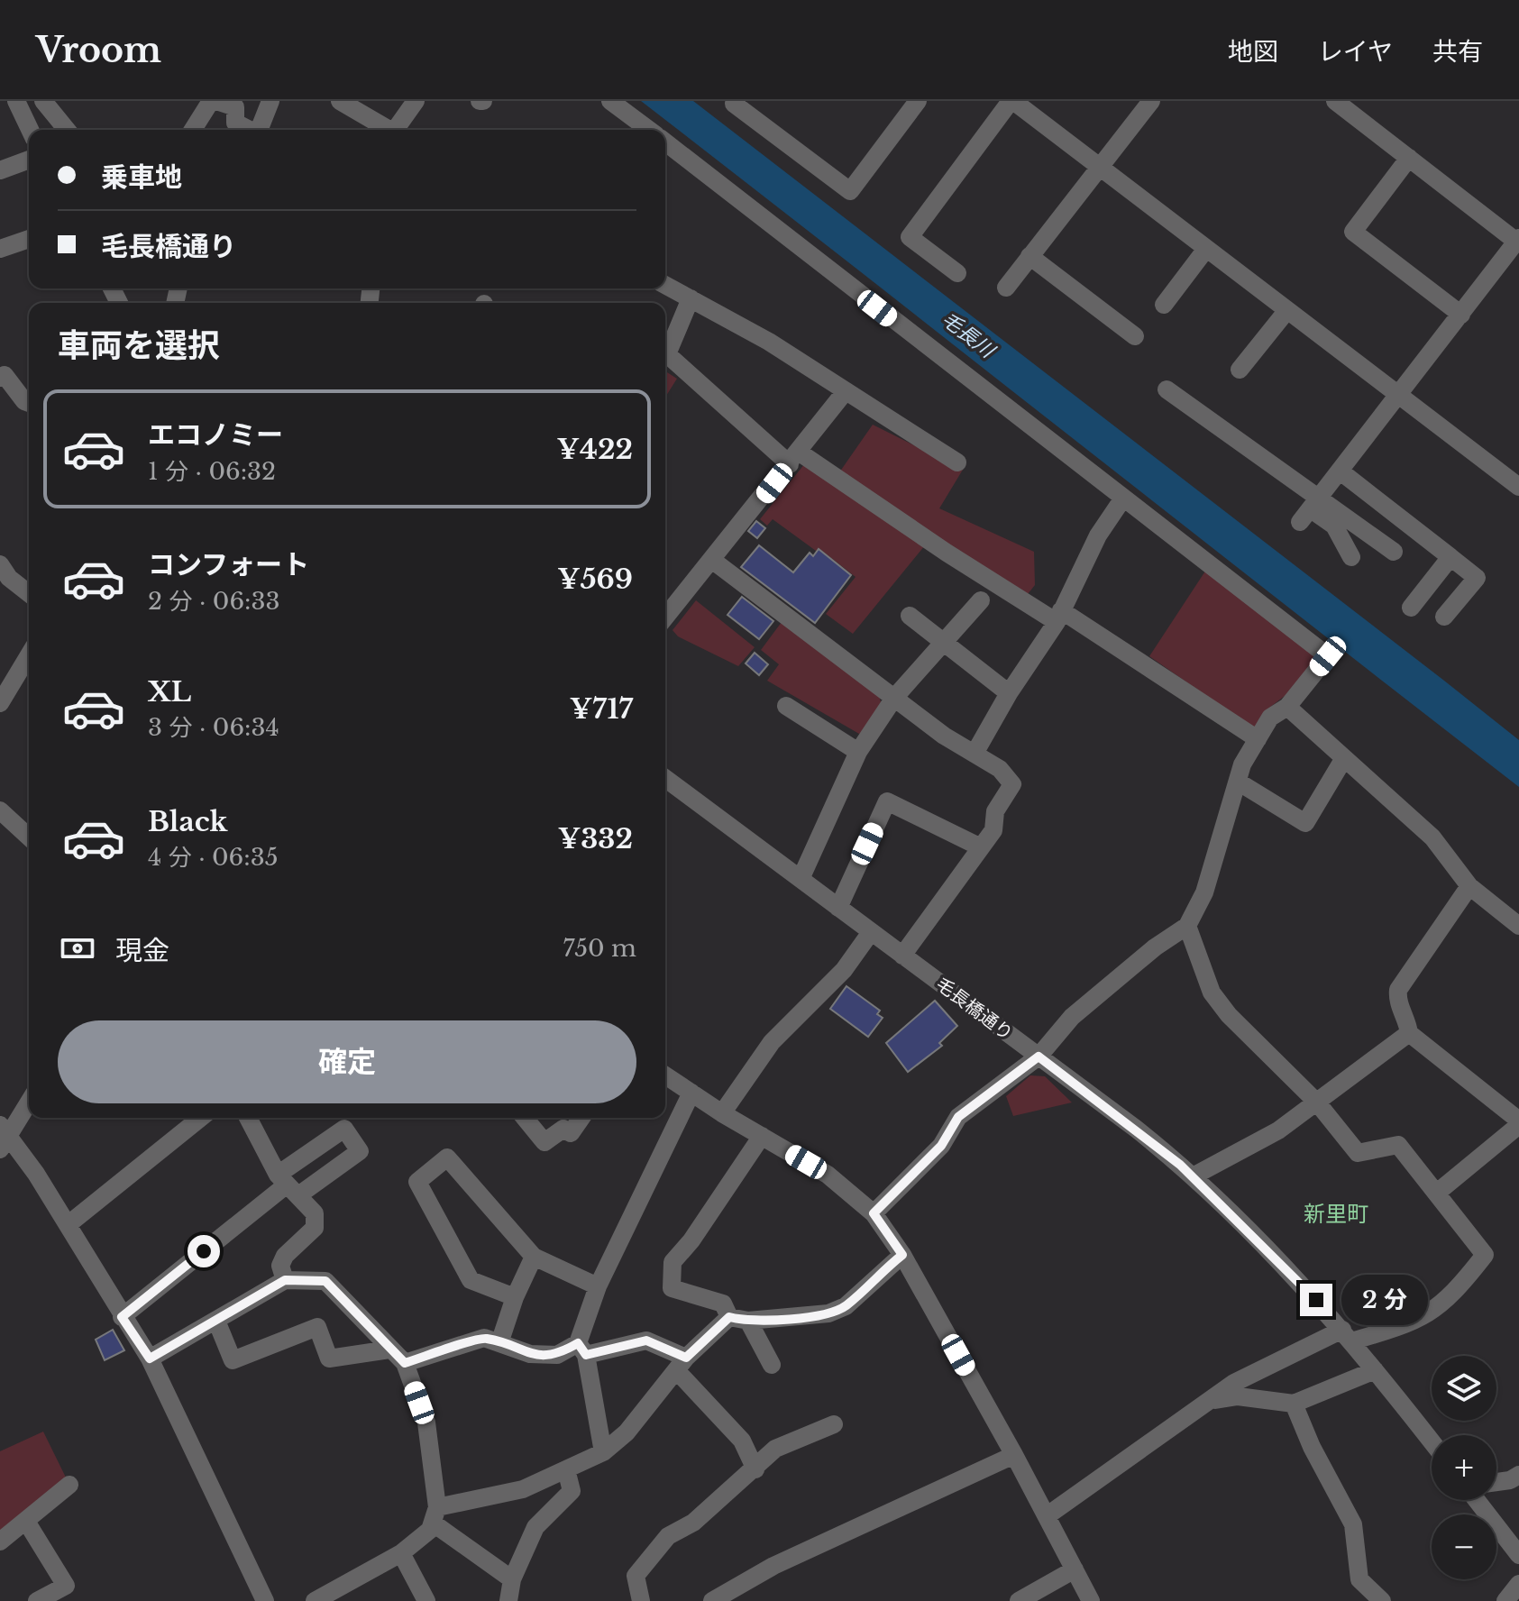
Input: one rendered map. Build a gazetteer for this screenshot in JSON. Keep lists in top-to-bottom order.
{
  "streets": {
    "street": ["毛長橋通り"]
  },
  "districts": ["新里町"],
  "water": ["毛長川"],
  "page": {
    "header": "Vroom",
    "nav": ["地図", "レイヤ", "共有"],
    "banner": ["乗車地", "毛長橋通り"],
    "heading": "車両を選択",
    "list": [
      {
        "name": "エコノミー",
        "note": "1 分 · 06:32",
        "value": "¥422"
      },
      {
        "name": "コンフォート",
        "note": "2 分 · 06:33",
        "value": "¥569"
      },
      {
        "name": "XL",
        "note": "3 分 · 06:34",
        "value": "¥717"
      },
      {
        "name": "Black",
        "note": "4 分 · 06:35",
        "value": "¥332"
      }
    ],
    "pay": ["現金", "750 m"],
    "buttons": "確定",
    "bubble": "2 分",
    "map_buttons": ["+", "−"]
  }
}
